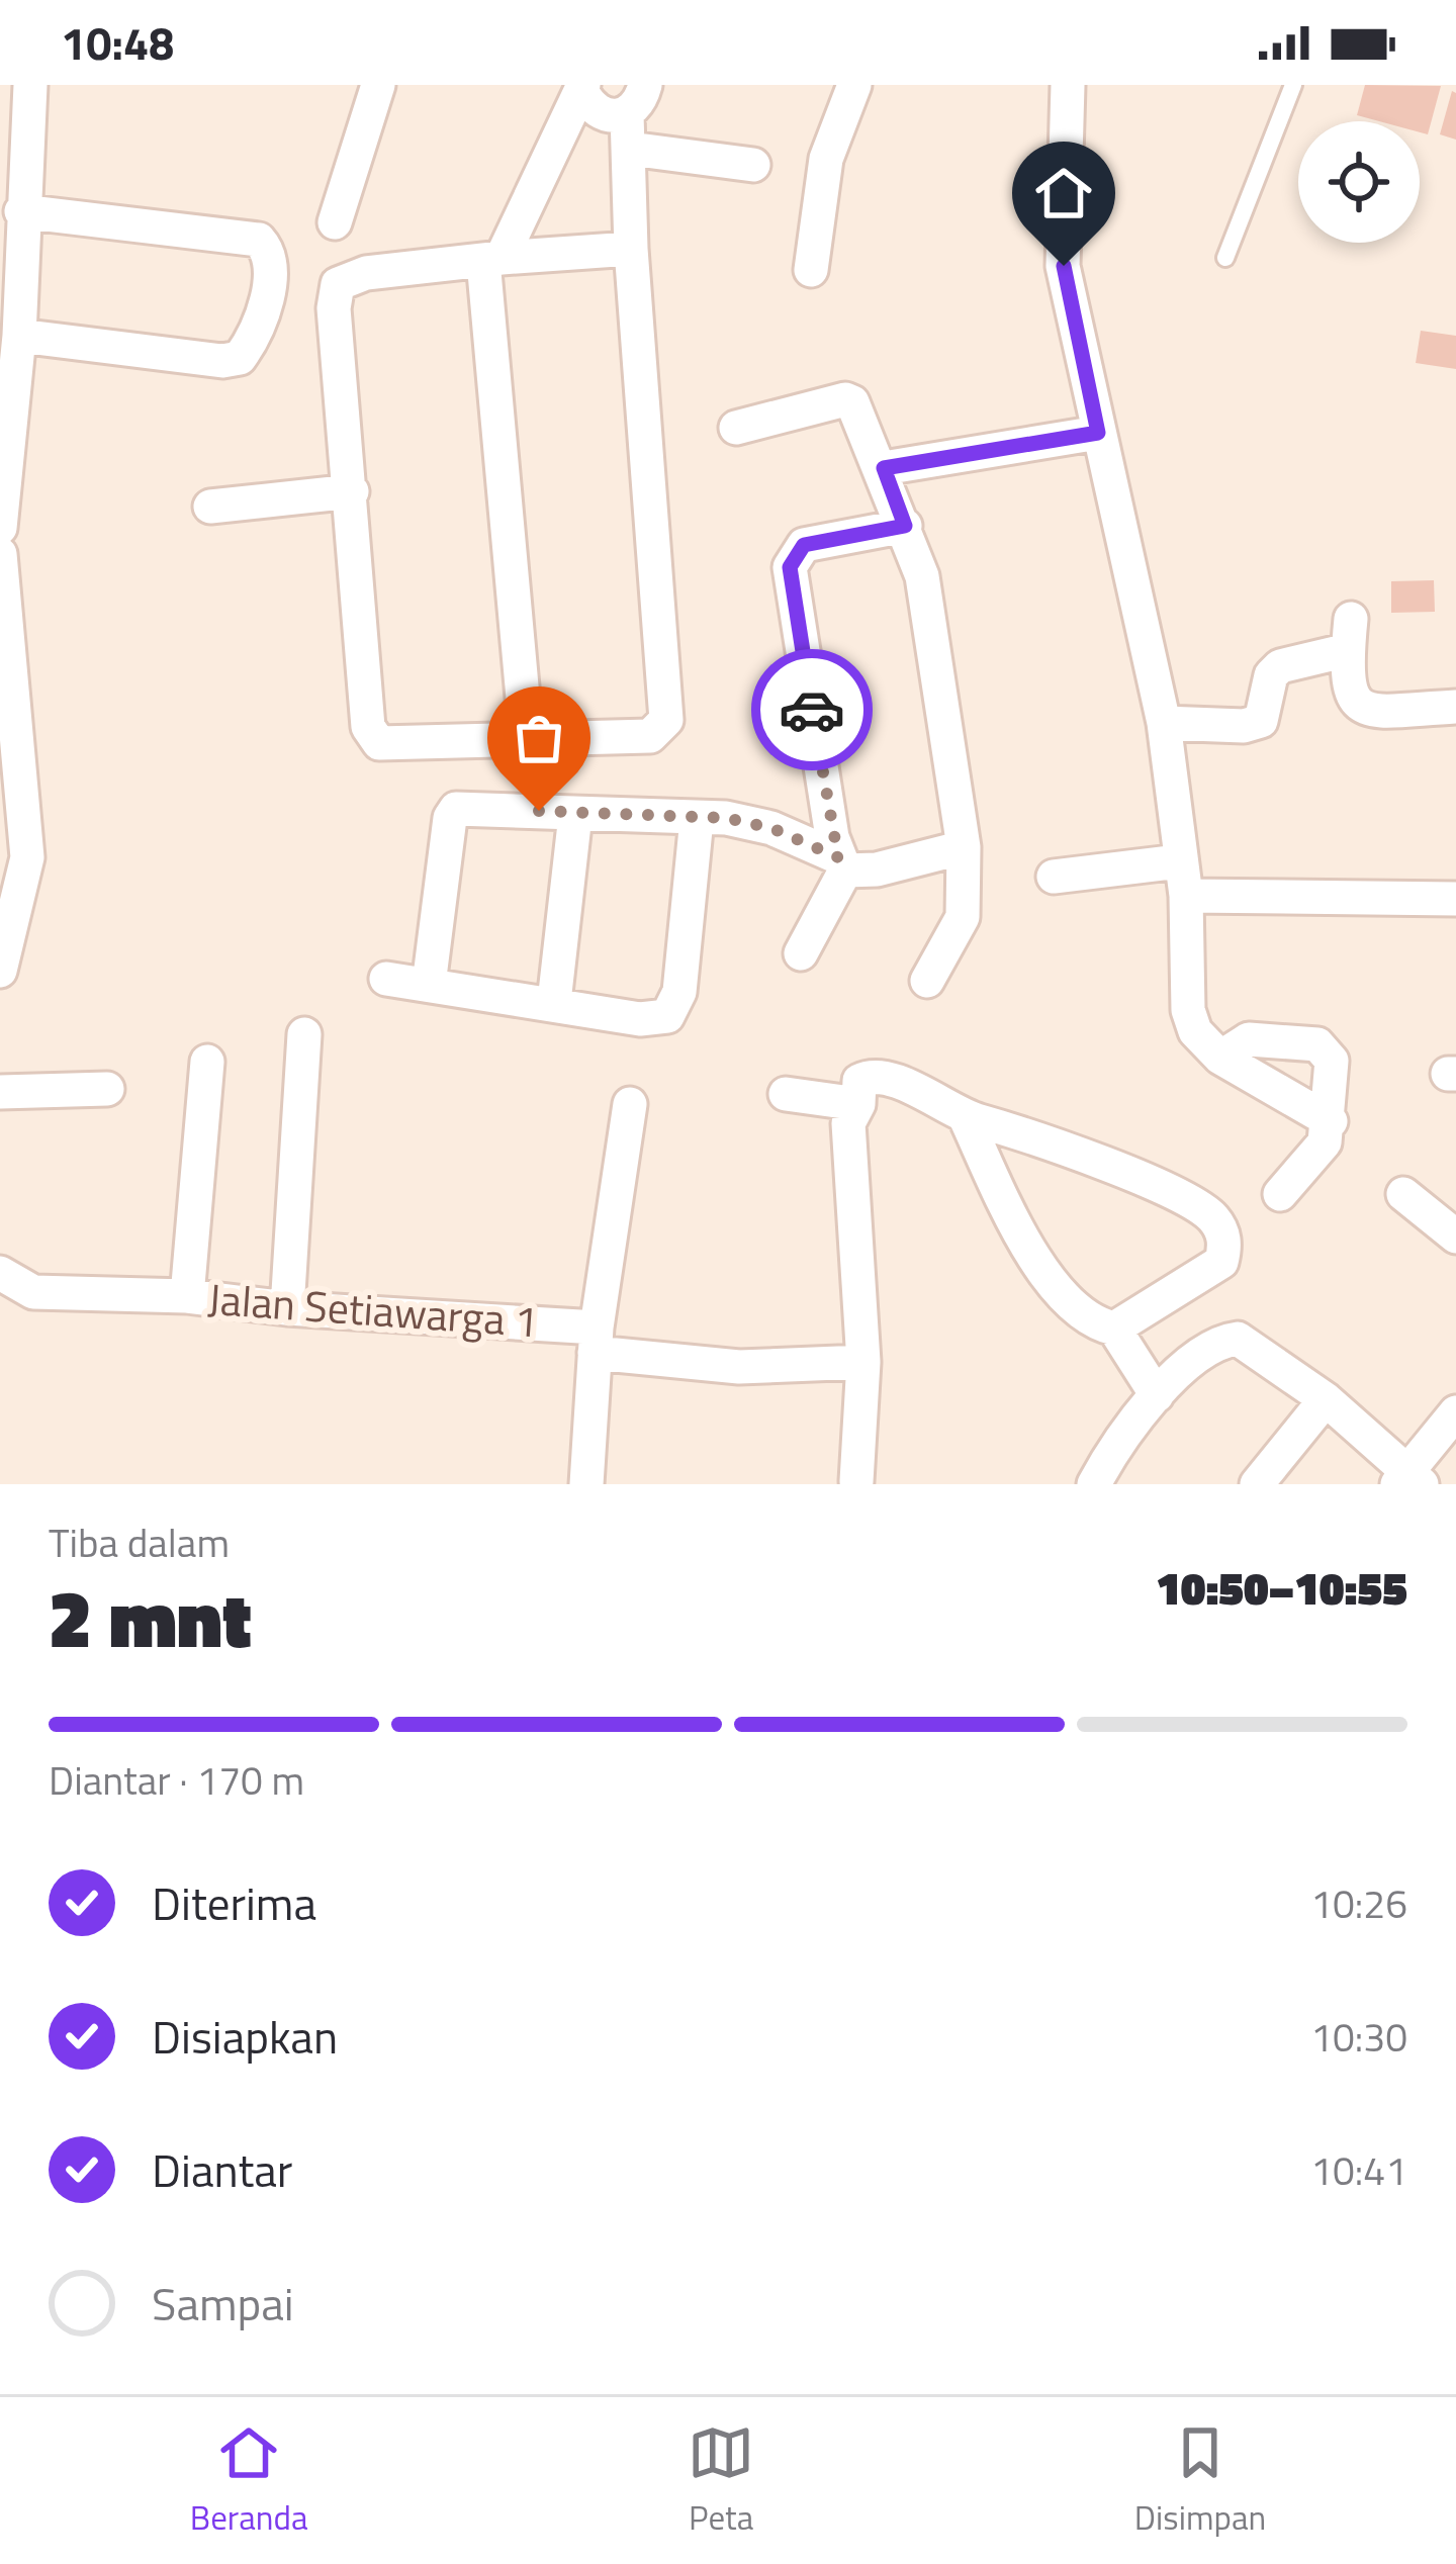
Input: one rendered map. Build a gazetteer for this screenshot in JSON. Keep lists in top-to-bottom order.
{
  "streets": {
    "street": ["Jalan Setiawarga 1"]
  },
  "page": {
    "status": "10:48",
    "heading": ["2 mnt", "Tiba dalam", "10:50–10:55"],
    "bar": "Diantar · 170 m",
    "list": [
      ["Diterima", "10:26"],
      ["Disiapkan", "10:30"],
      ["Diantar", "10:41"],
      "Sampai"
    ],
    "tabs": ["Beranda", "Peta", "Disimpan"]
  }
}
